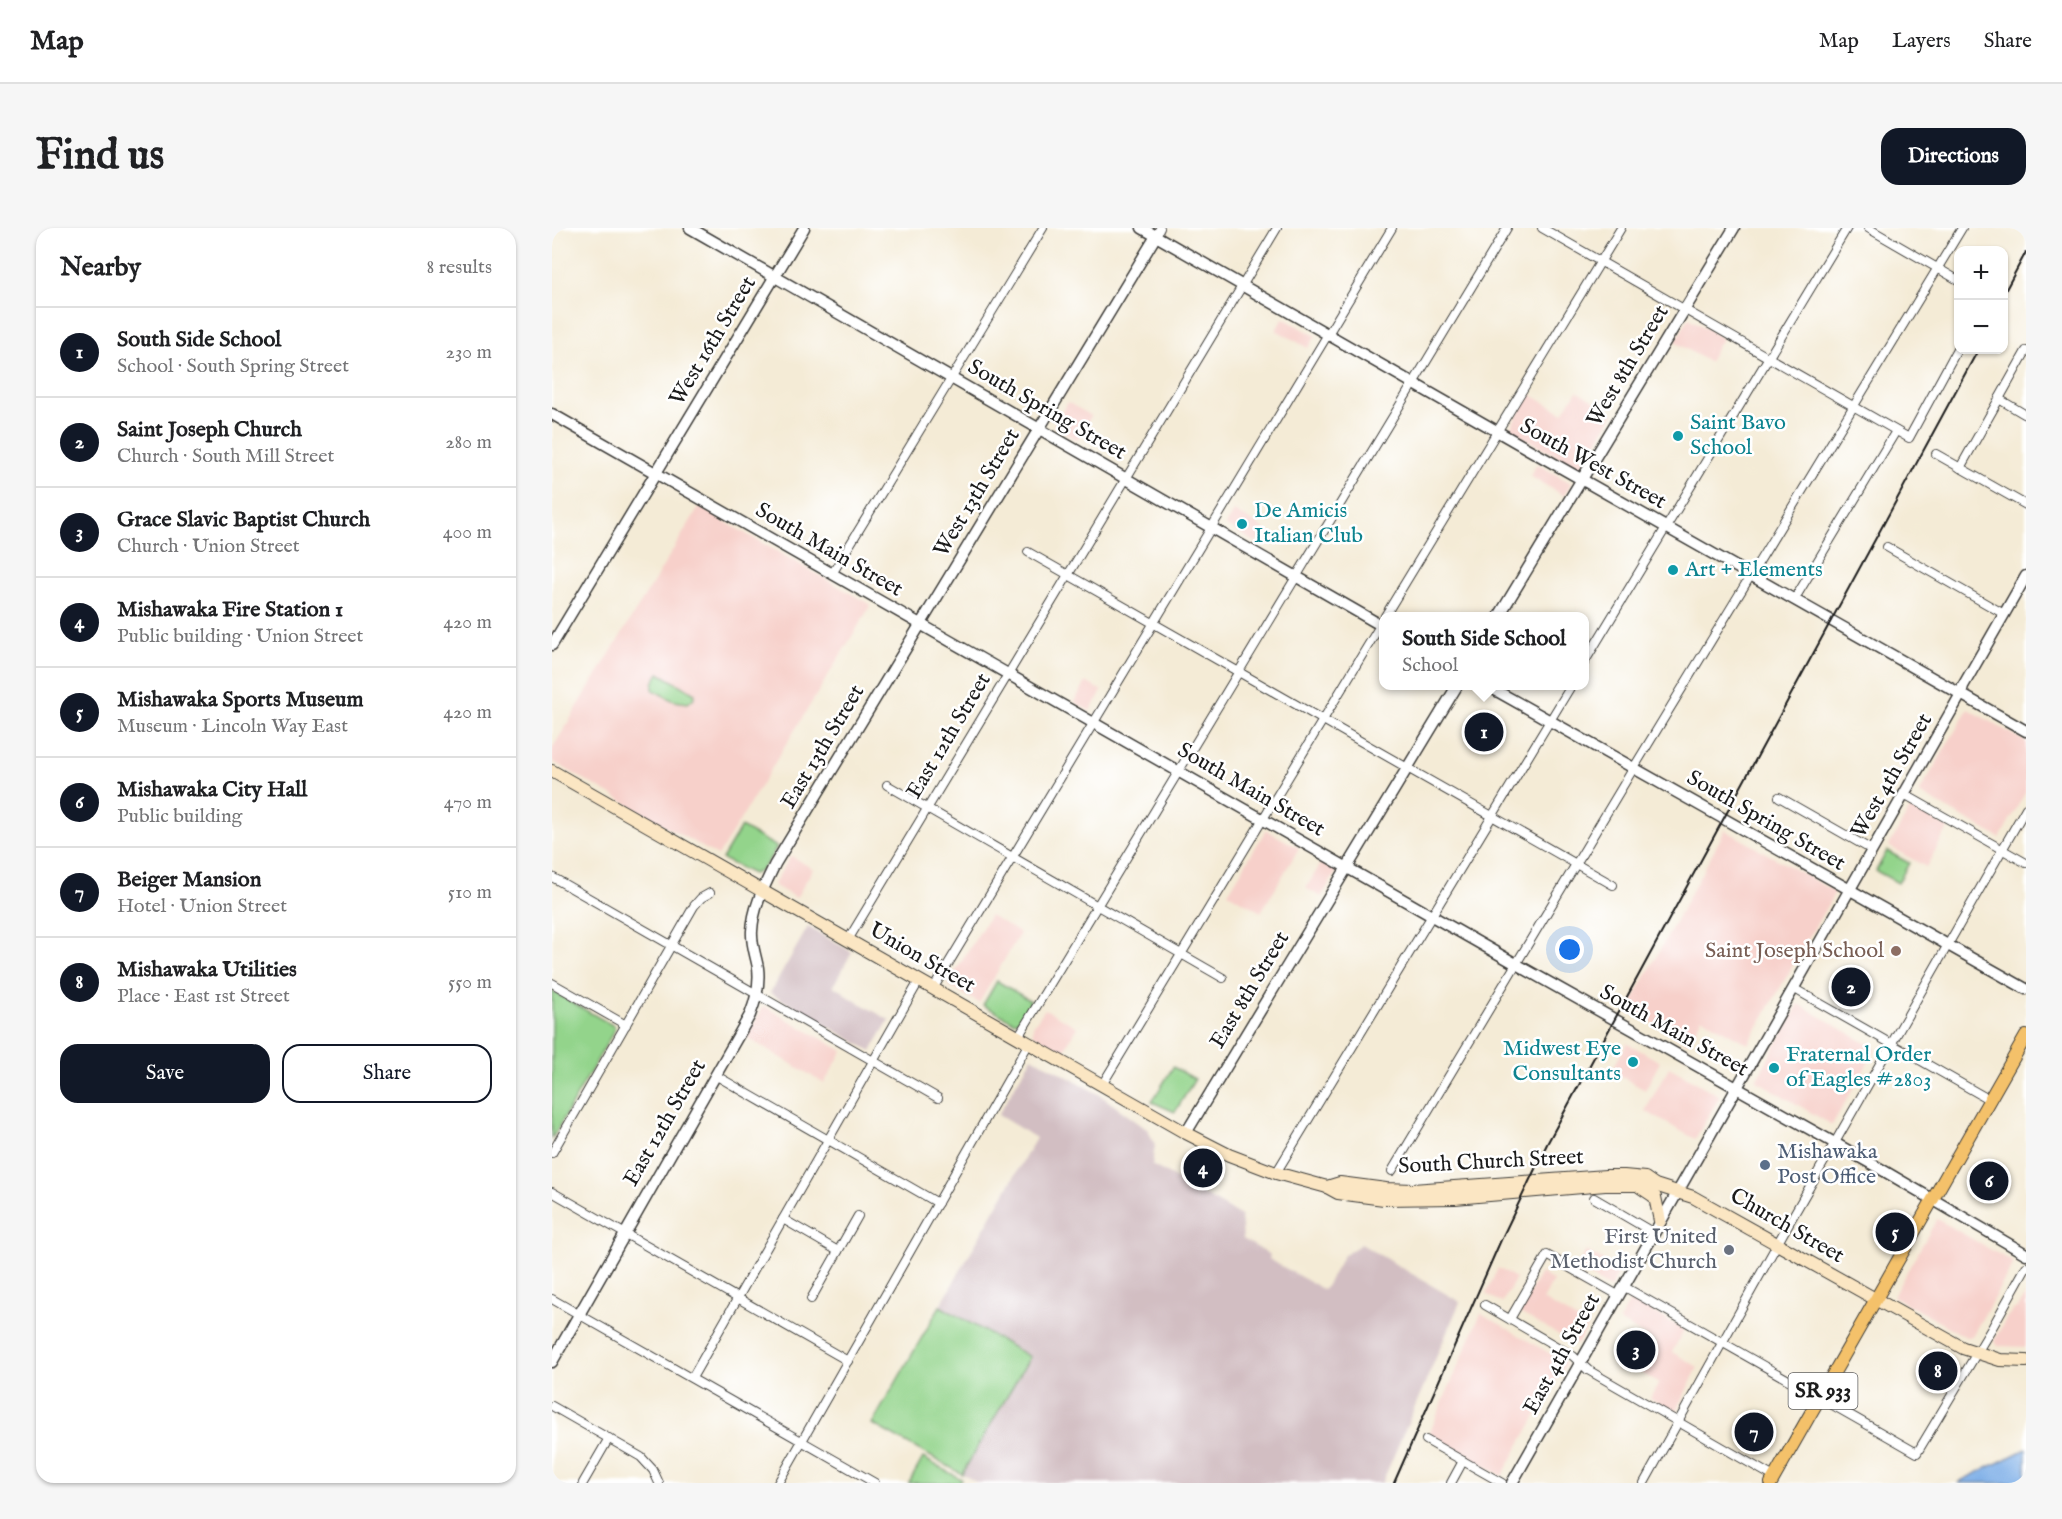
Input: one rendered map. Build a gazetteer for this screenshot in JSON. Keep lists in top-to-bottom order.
{
  "streets": {
    "main road": [
      "Union Street",
      "South Church Street",
      "Church Street",
      "SR 933"
    ],
    "street": [
      "West 16th Street",
      "West 8th Street",
      "South Spring Street",
      "South West Street",
      "West 13th Street",
      "South Main Street",
      "East 12th Street",
      "East 13th Street",
      "West 4th Street",
      "East 8th Street",
      "East 4th Street"
    ]
  },
  "crossings": [
    ["West 16th Street", "South Spring Street"],
    ["West 16th Street", "South Main Street"],
    ["West 8th Street", "South West Street"],
    ["South Spring Street", "West 13th Street"],
    ["South Spring Street", "East 12th Street"],
    ["South Spring Street", "West 4th Street"],
    ["South West Street", "West 13th Street"],
    ["South West Street", "East 12th Street"],
    ["South West Street", "West 4th Street"],
    ["West 13th Street", "South Main Street"],
    ["West 13th Street", "East 13th Street"],
    ["South Main Street", "East 12th Street"],
    ["South Main Street", "East 13th Street"],
    ["South Main Street", "West 4th Street"],
    ["South Main Street", "East 8th Street"],
    ["South Main Street", "East 4th Street"],
    ["South Main Street", "SR 933"],
    ["East 12th Street", "East 13th Street"],
    ["East 12th Street", "Union Street"],
    ["East 13th Street", "Union Street"],
    ["West 4th Street", "East 4th Street"],
    ["Union Street", "East 8th Street"],
    ["Union Street", "South Church Street"],
    ["South Church Street", "Church Street"],
    ["South Church Street", "East 4th Street"],
    ["Church Street", "East 4th Street"],
    ["Church Street", "SR 933"]
  ],
  "places": [
    "Saint Bavo School",
    "De Amicis Italian Club",
    "Art + Elements",
    "Saint Joseph School",
    "Midwest Eye Consultants",
    "Fraternal Order of Eagles #2803",
    "Mishawaka Post Office",
    "First United Methodist Church"
  ],
  "page": {
    "header": "Map",
    "nav": ["Map", "Layers", "Share"],
    "buttons": [
      "Directions",
      ["Save", "Share"]
    ],
    "title": "Find us",
    "heading": ["Nearby", "8 results"],
    "map_buttons": ["+", "−"],
    "list": [
      {
        "mark": "1",
        "name": "South Side School",
        "note": "School · South Spring Street",
        "value": "230 m"
      },
      {
        "mark": "2",
        "name": "Saint Joseph Church",
        "note": "Church · South Mill Street",
        "value": "280 m"
      },
      {
        "mark": "3",
        "name": "Grace Slavic Baptist Church",
        "note": "Church · Union Street",
        "value": "400 m"
      },
      {
        "mark": "4",
        "name": "Mishawaka Fire Station 1",
        "note": "Public building · Union Street",
        "value": "420 m"
      },
      {
        "mark": "5",
        "name": "Mishawaka Sports Museum",
        "note": "Museum · Lincoln Way East",
        "value": "420 m"
      },
      {
        "mark": "6",
        "name": "Mishawaka City Hall",
        "note": "Public building",
        "value": "470 m"
      },
      {
        "mark": "7",
        "name": "Beiger Mansion",
        "note": "Hotel · Union Street",
        "value": "510 m"
      },
      {
        "mark": "8",
        "name": "Mishawaka Utilities",
        "note": "Place · East 1st Street",
        "value": "550 m"
      }
    ],
    "popup": ["South Side School", "School"],
    "pins": [
      "1",
      "2",
      "4",
      "6",
      "5",
      "3",
      "8",
      "7"
    ]
  }
}
